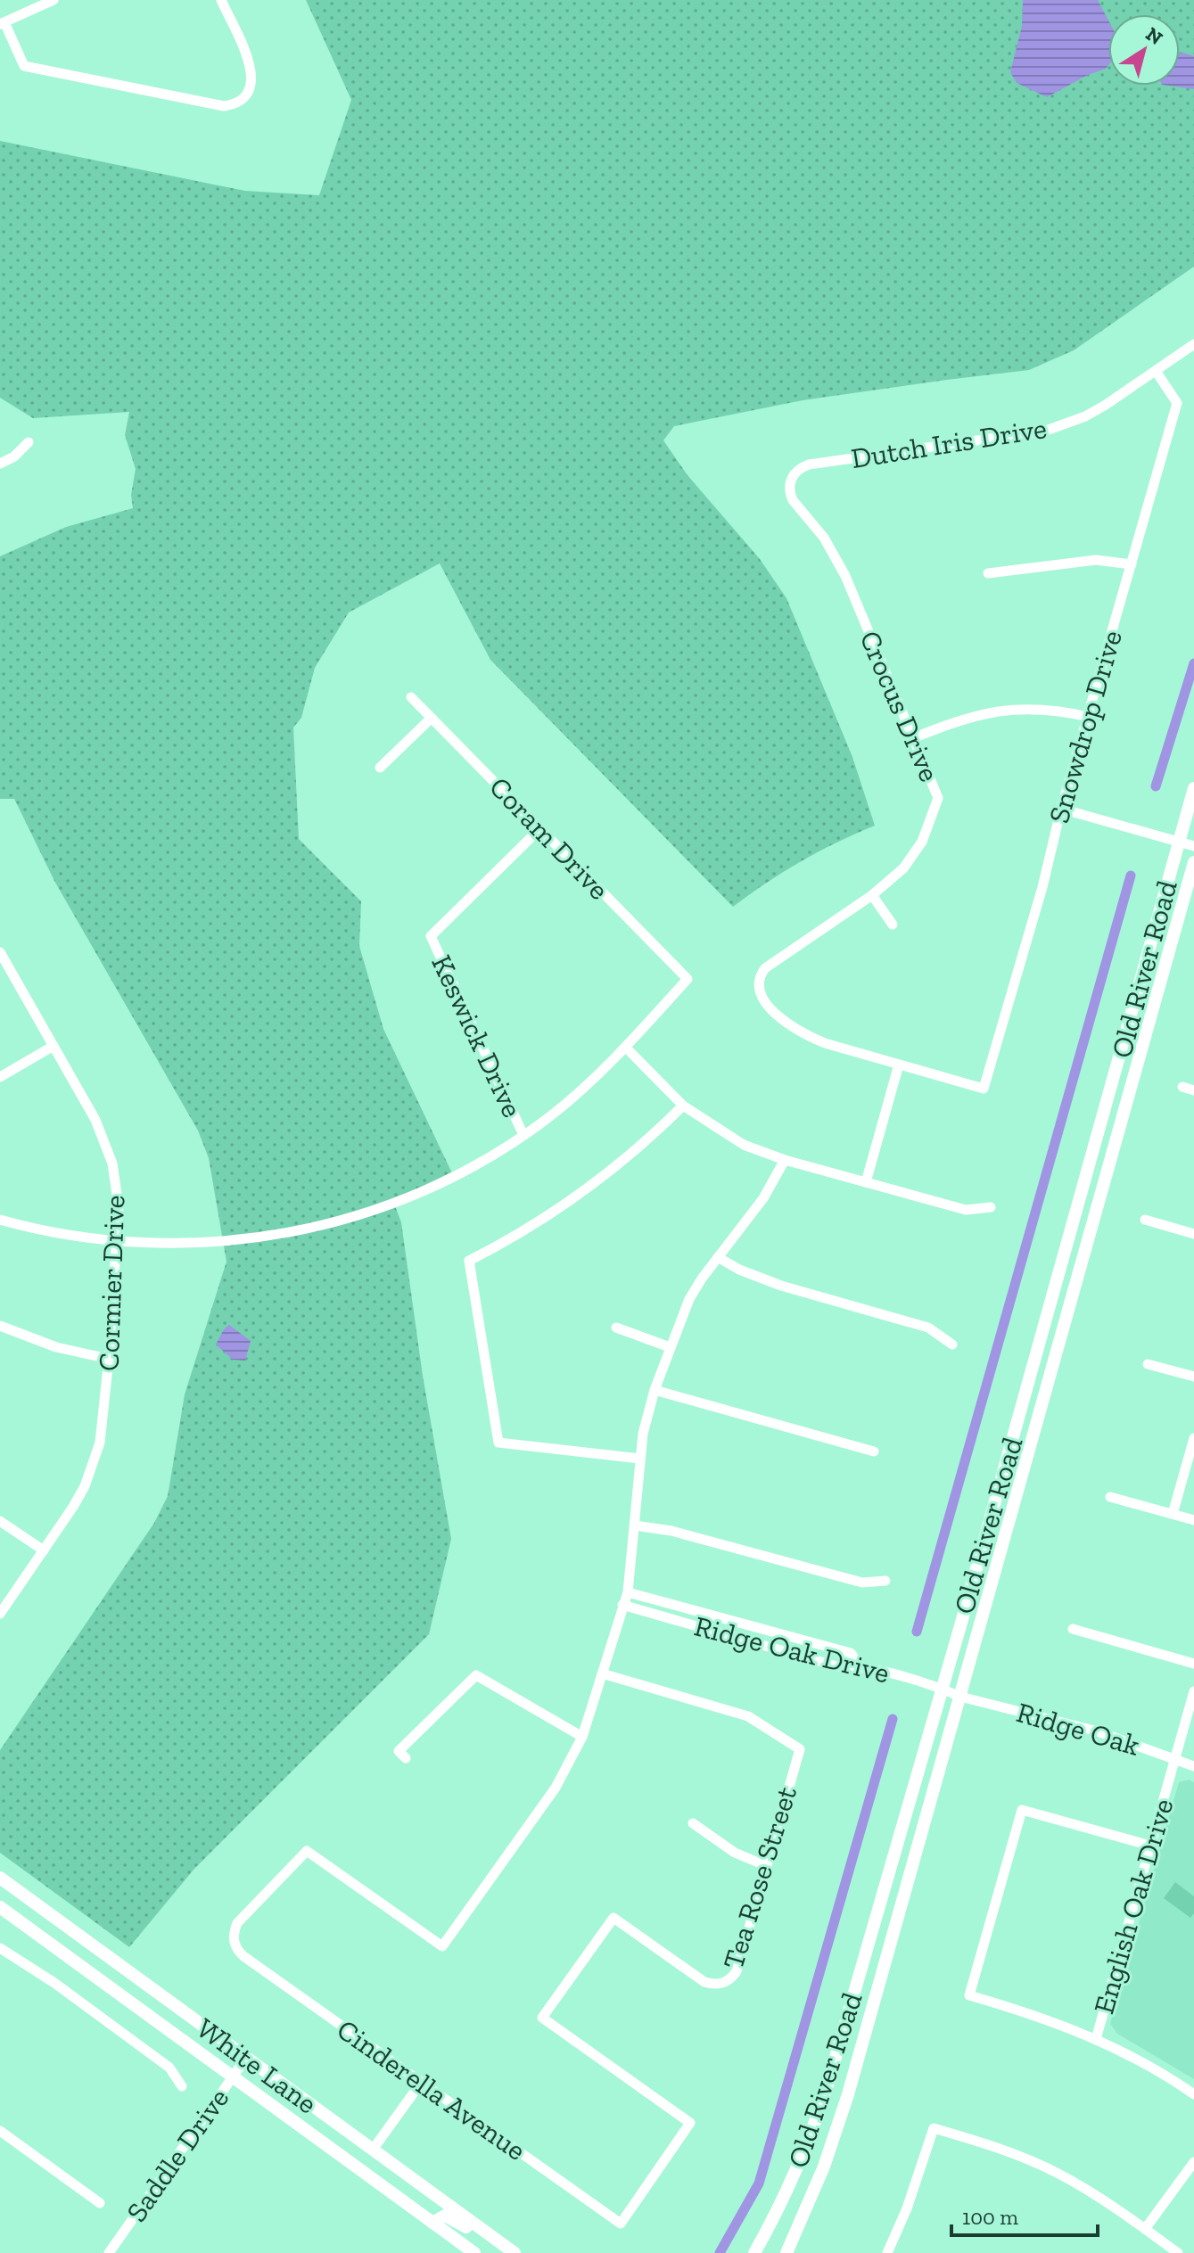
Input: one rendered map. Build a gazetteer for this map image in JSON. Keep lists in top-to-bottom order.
{
  "streets": {
    "main road": ["Old River Road", "White Lane"],
    "street": [
      "Dutch Iris Drive",
      "Crocus Drive",
      "Snowdrop Drive",
      "Coram Drive",
      "Keswick Drive",
      "Cormier Drive",
      "Ridge Oak Drive",
      "Ridge Oak",
      "Tea Rose Street",
      "English Oak Drive",
      "Cinderella Avenue",
      "Saddle Drive"
    ]
  },
  "crossings": [
    ["Dutch Iris Drive", "Crocus Drive"],
    ["Dutch Iris Drive", "Snowdrop Drive"],
    ["Crocus Drive", "Snowdrop Drive"],
    ["Coram Drive", "Keswick Drive"],
    ["Old River Road", "Ridge Oak Drive"],
    ["Old River Road", "Ridge Oak"],
    ["Ridge Oak Drive", "Ridge Oak"],
    ["Ridge Oak", "English Oak Drive"],
    ["Tea Rose Street", "Cinderella Avenue"],
    ["White Lane", "Saddle Drive"]
  ],
  "scale_bar": "100 m",
  "north": "top right"
}
